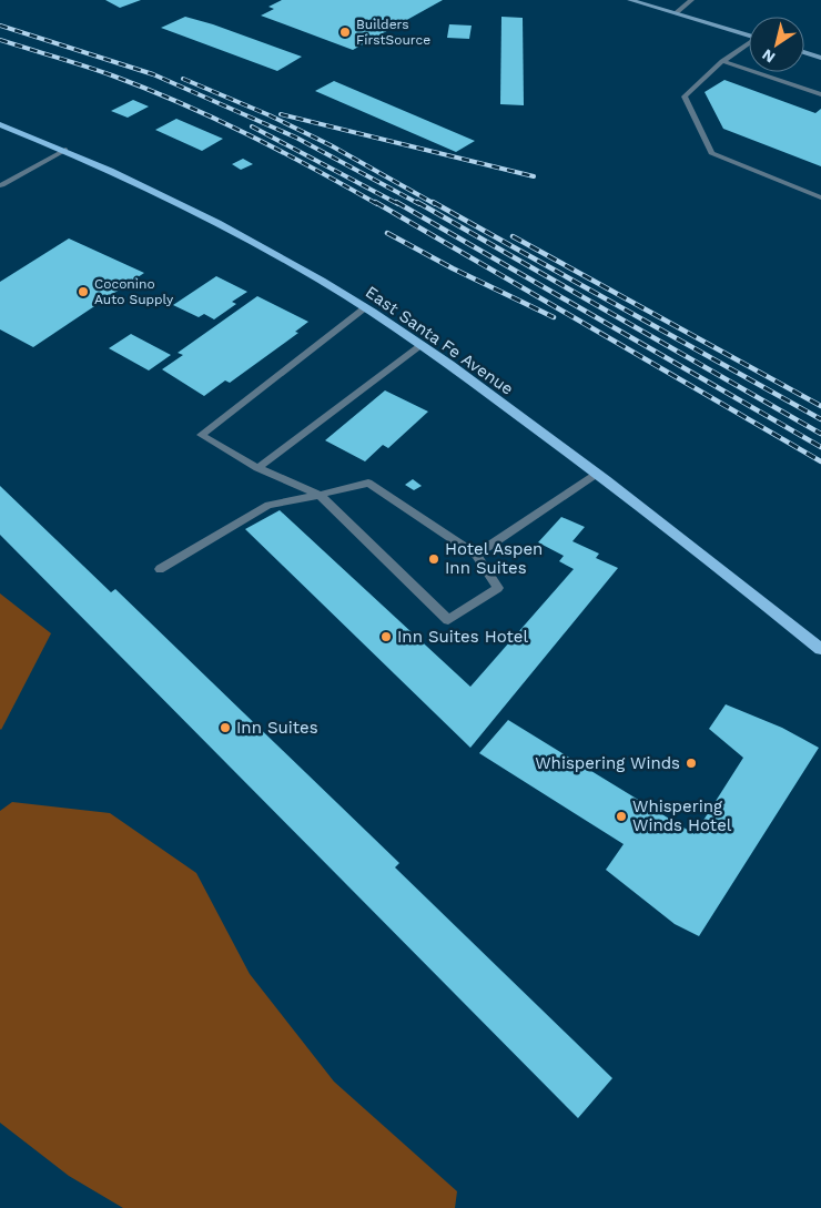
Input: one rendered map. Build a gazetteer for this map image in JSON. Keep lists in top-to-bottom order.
{
  "streets": {
    "main road": ["East Santa Fe Avenue"]
  },
  "places": [
    "Builders FirstSource",
    "Coconino Auto Supply",
    "Hotel Aspen Inn Suites",
    "Inn Suites Hotel",
    "Inn Suites",
    "Whispering Winds",
    "Whispering Winds Hotel"
  ],
  "north": "bottom left"
}
